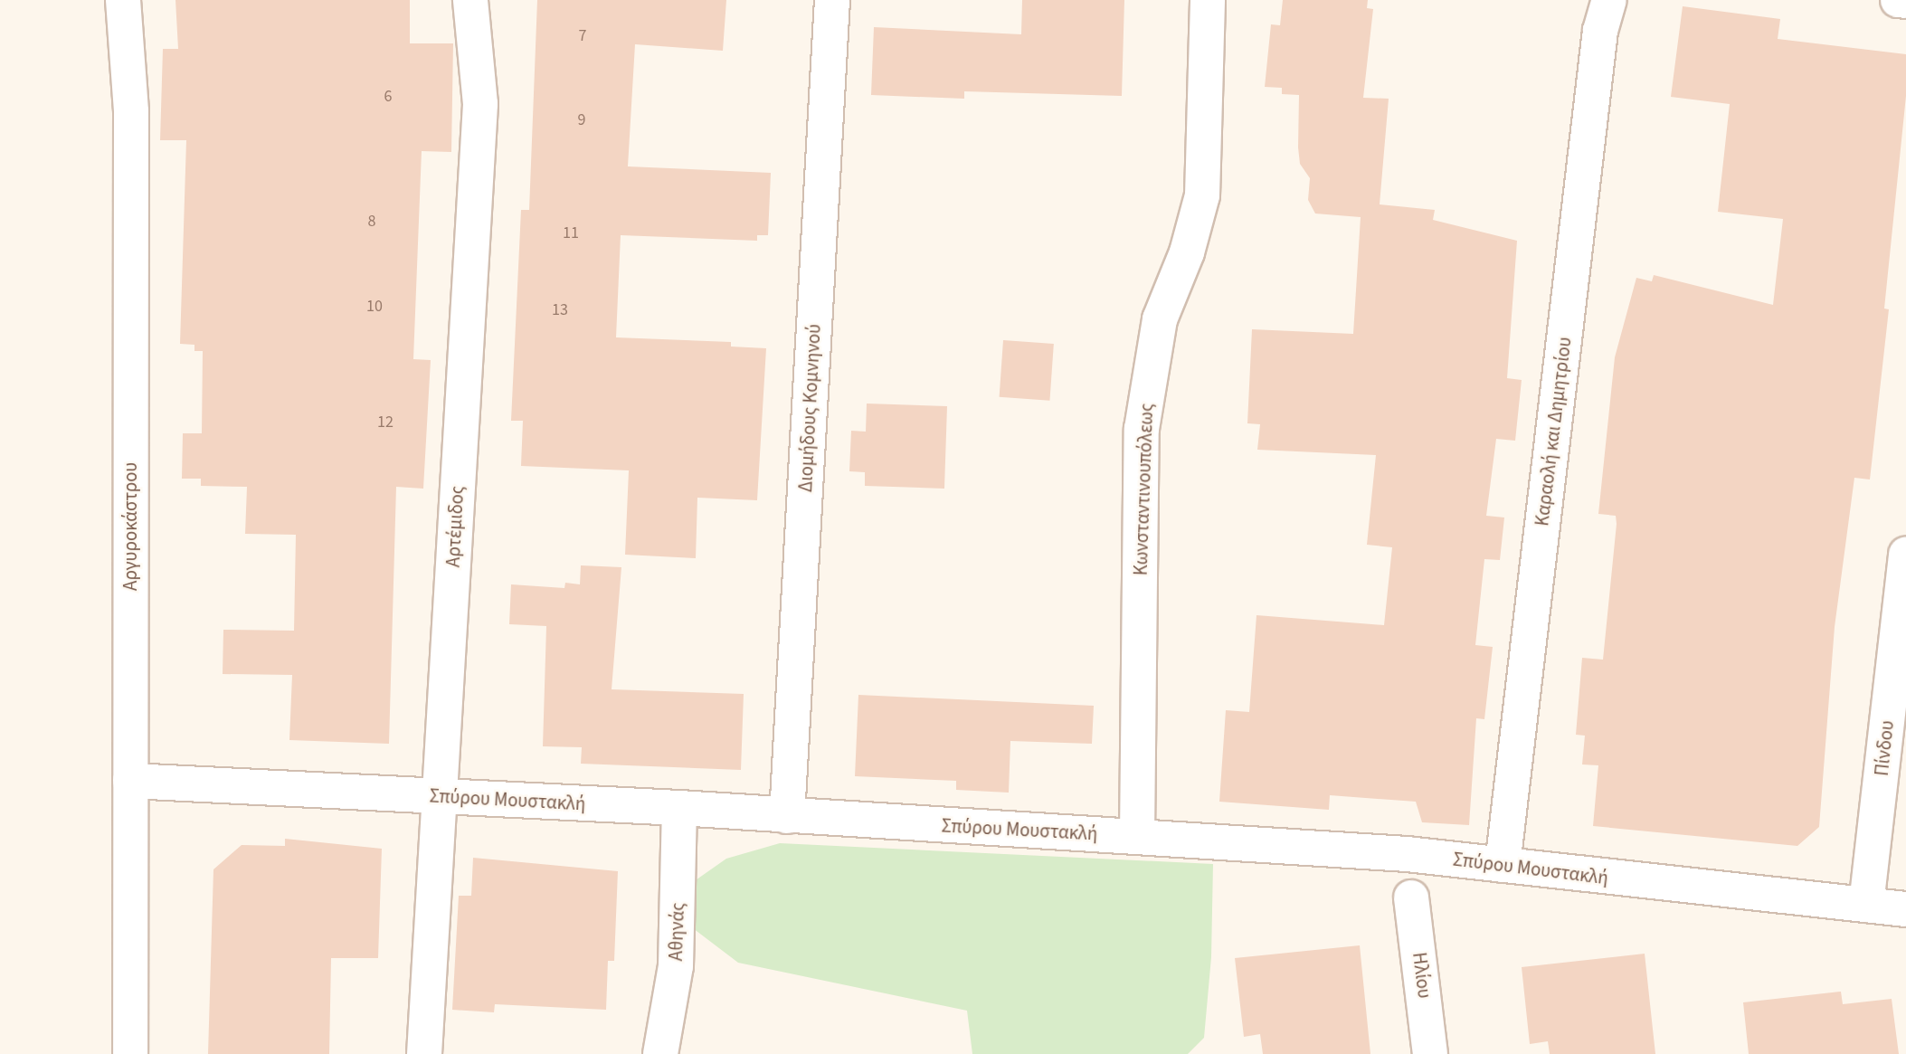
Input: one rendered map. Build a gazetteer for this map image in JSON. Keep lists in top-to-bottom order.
{
  "streets": {
    "street": [
      "Διομήδους Κομνηνού",
      "Καραολή και Δημητρίου",
      "Κωνσταντινουπόλεως",
      "Αργυροκάστρου",
      "Αρτέμιδος",
      "Πίνδου",
      "Σπύρου Μουστακλή",
      "Αθηνάς",
      "Ηλίου"
    ]
  },
  "crossings": [
    ["Διομήδους Κομνηνού", "Σπύρου Μουστακλή"],
    ["Καραολή και Δημητρίου", "Σπύρου Μουστακλή"],
    ["Κωνσταντινουπόλεως", "Σπύρου Μουστακλή"],
    ["Αργυροκάστρου", "Σπύρου Μουστακλή"],
    ["Αρτέμιδος", "Σπύρου Μουστακλή"],
    ["Πίνδου", "Σπύρου Μουστακλή"],
    ["Σπύρου Μουστακλή", "Αθηνάς"]
  ],
  "house_numbers": [
    "7",
    "6",
    "9",
    "8",
    "11",
    "10",
    "13",
    "12"
  ]
}
